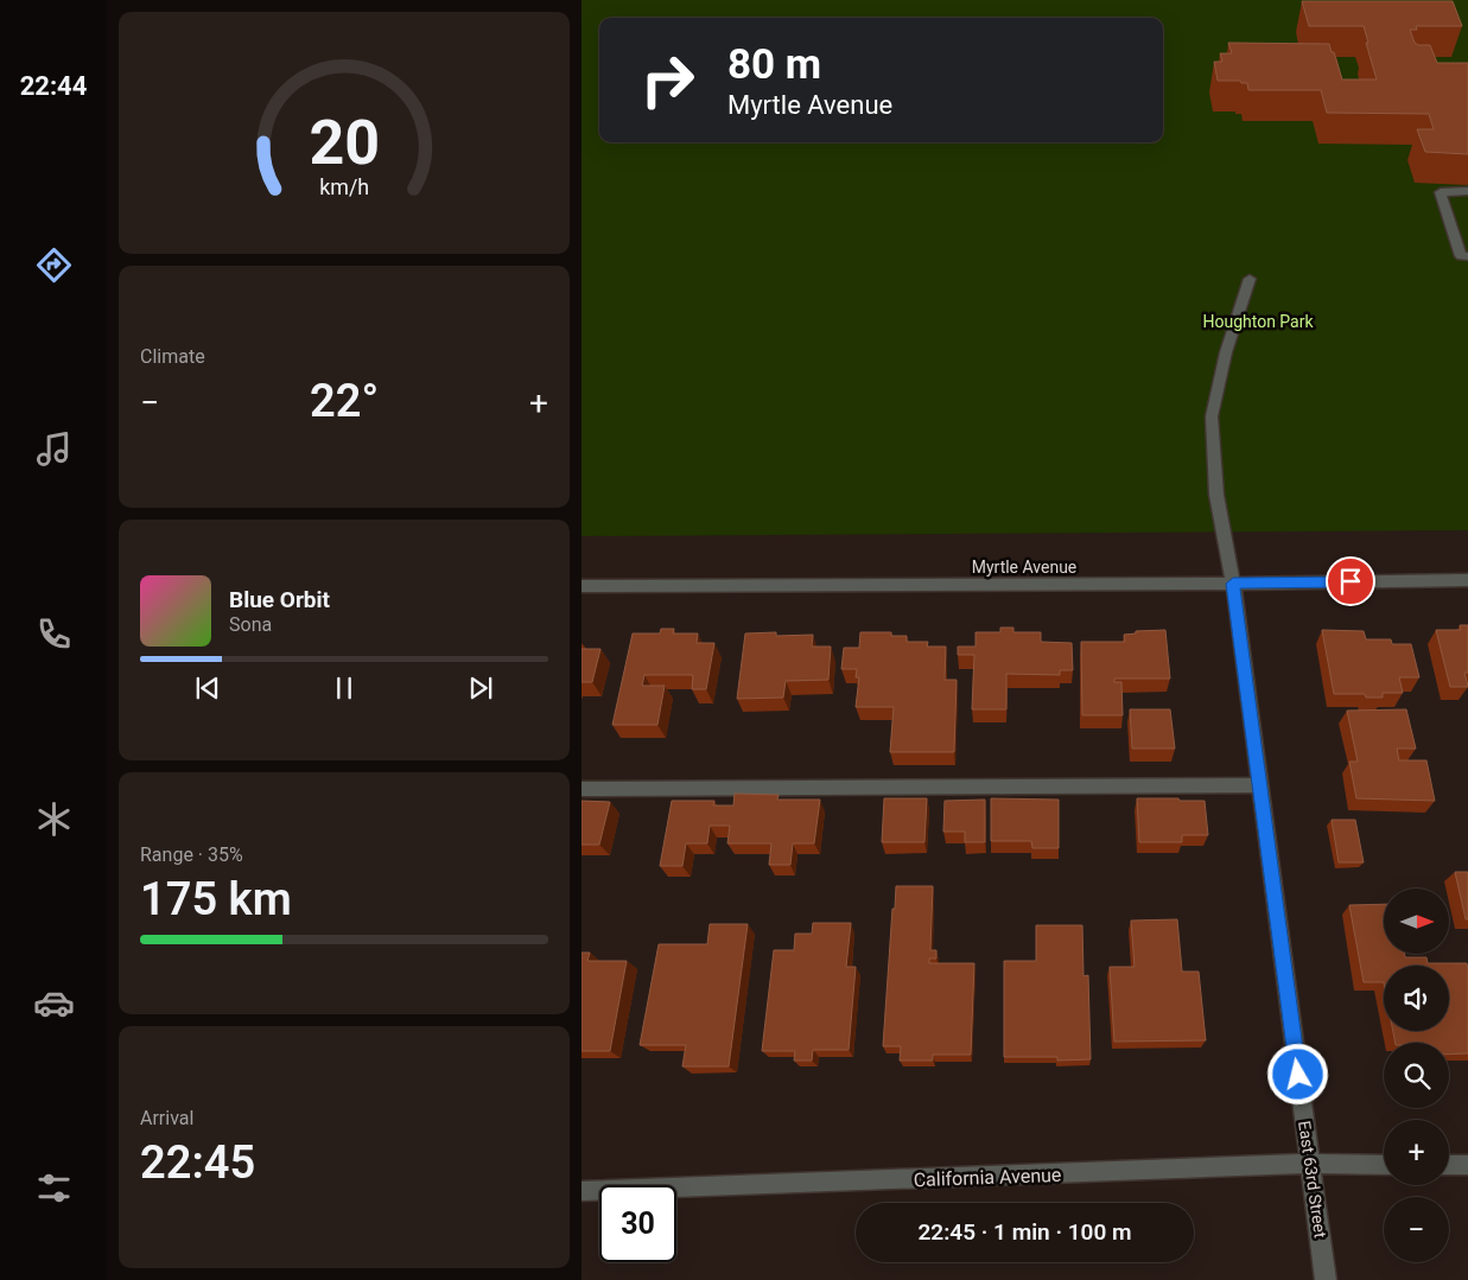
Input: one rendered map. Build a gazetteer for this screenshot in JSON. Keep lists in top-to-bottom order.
{
  "streets": {
    "street": ["Myrtle Avenue", "California Avenue", "East 63rd Street"]
  },
  "crossings": [
    ["Myrtle Avenue", "East 63rd Street"],
    ["California Avenue", "East 63rd Street"]
  ],
  "parks": ["Houghton Park"],
  "north": "right",
  "page": {
    "tabs": "22:44",
    "turn": ["80 m", "Myrtle Avenue"],
    "tile": [
      "Climate",
      ["Range · 35%", "175 km"],
      ["Arrival", "22:45"]
    ],
    "heat": ["−", "22°", "+"],
    "song": ["Blue Orbit", "Sona"],
    "map_buttons": ["+", "−"],
    "limit": "30",
    "trip": "22:45 · 1 min · 100 m",
    "gauge": ["20", "km/h"]
  }
}
